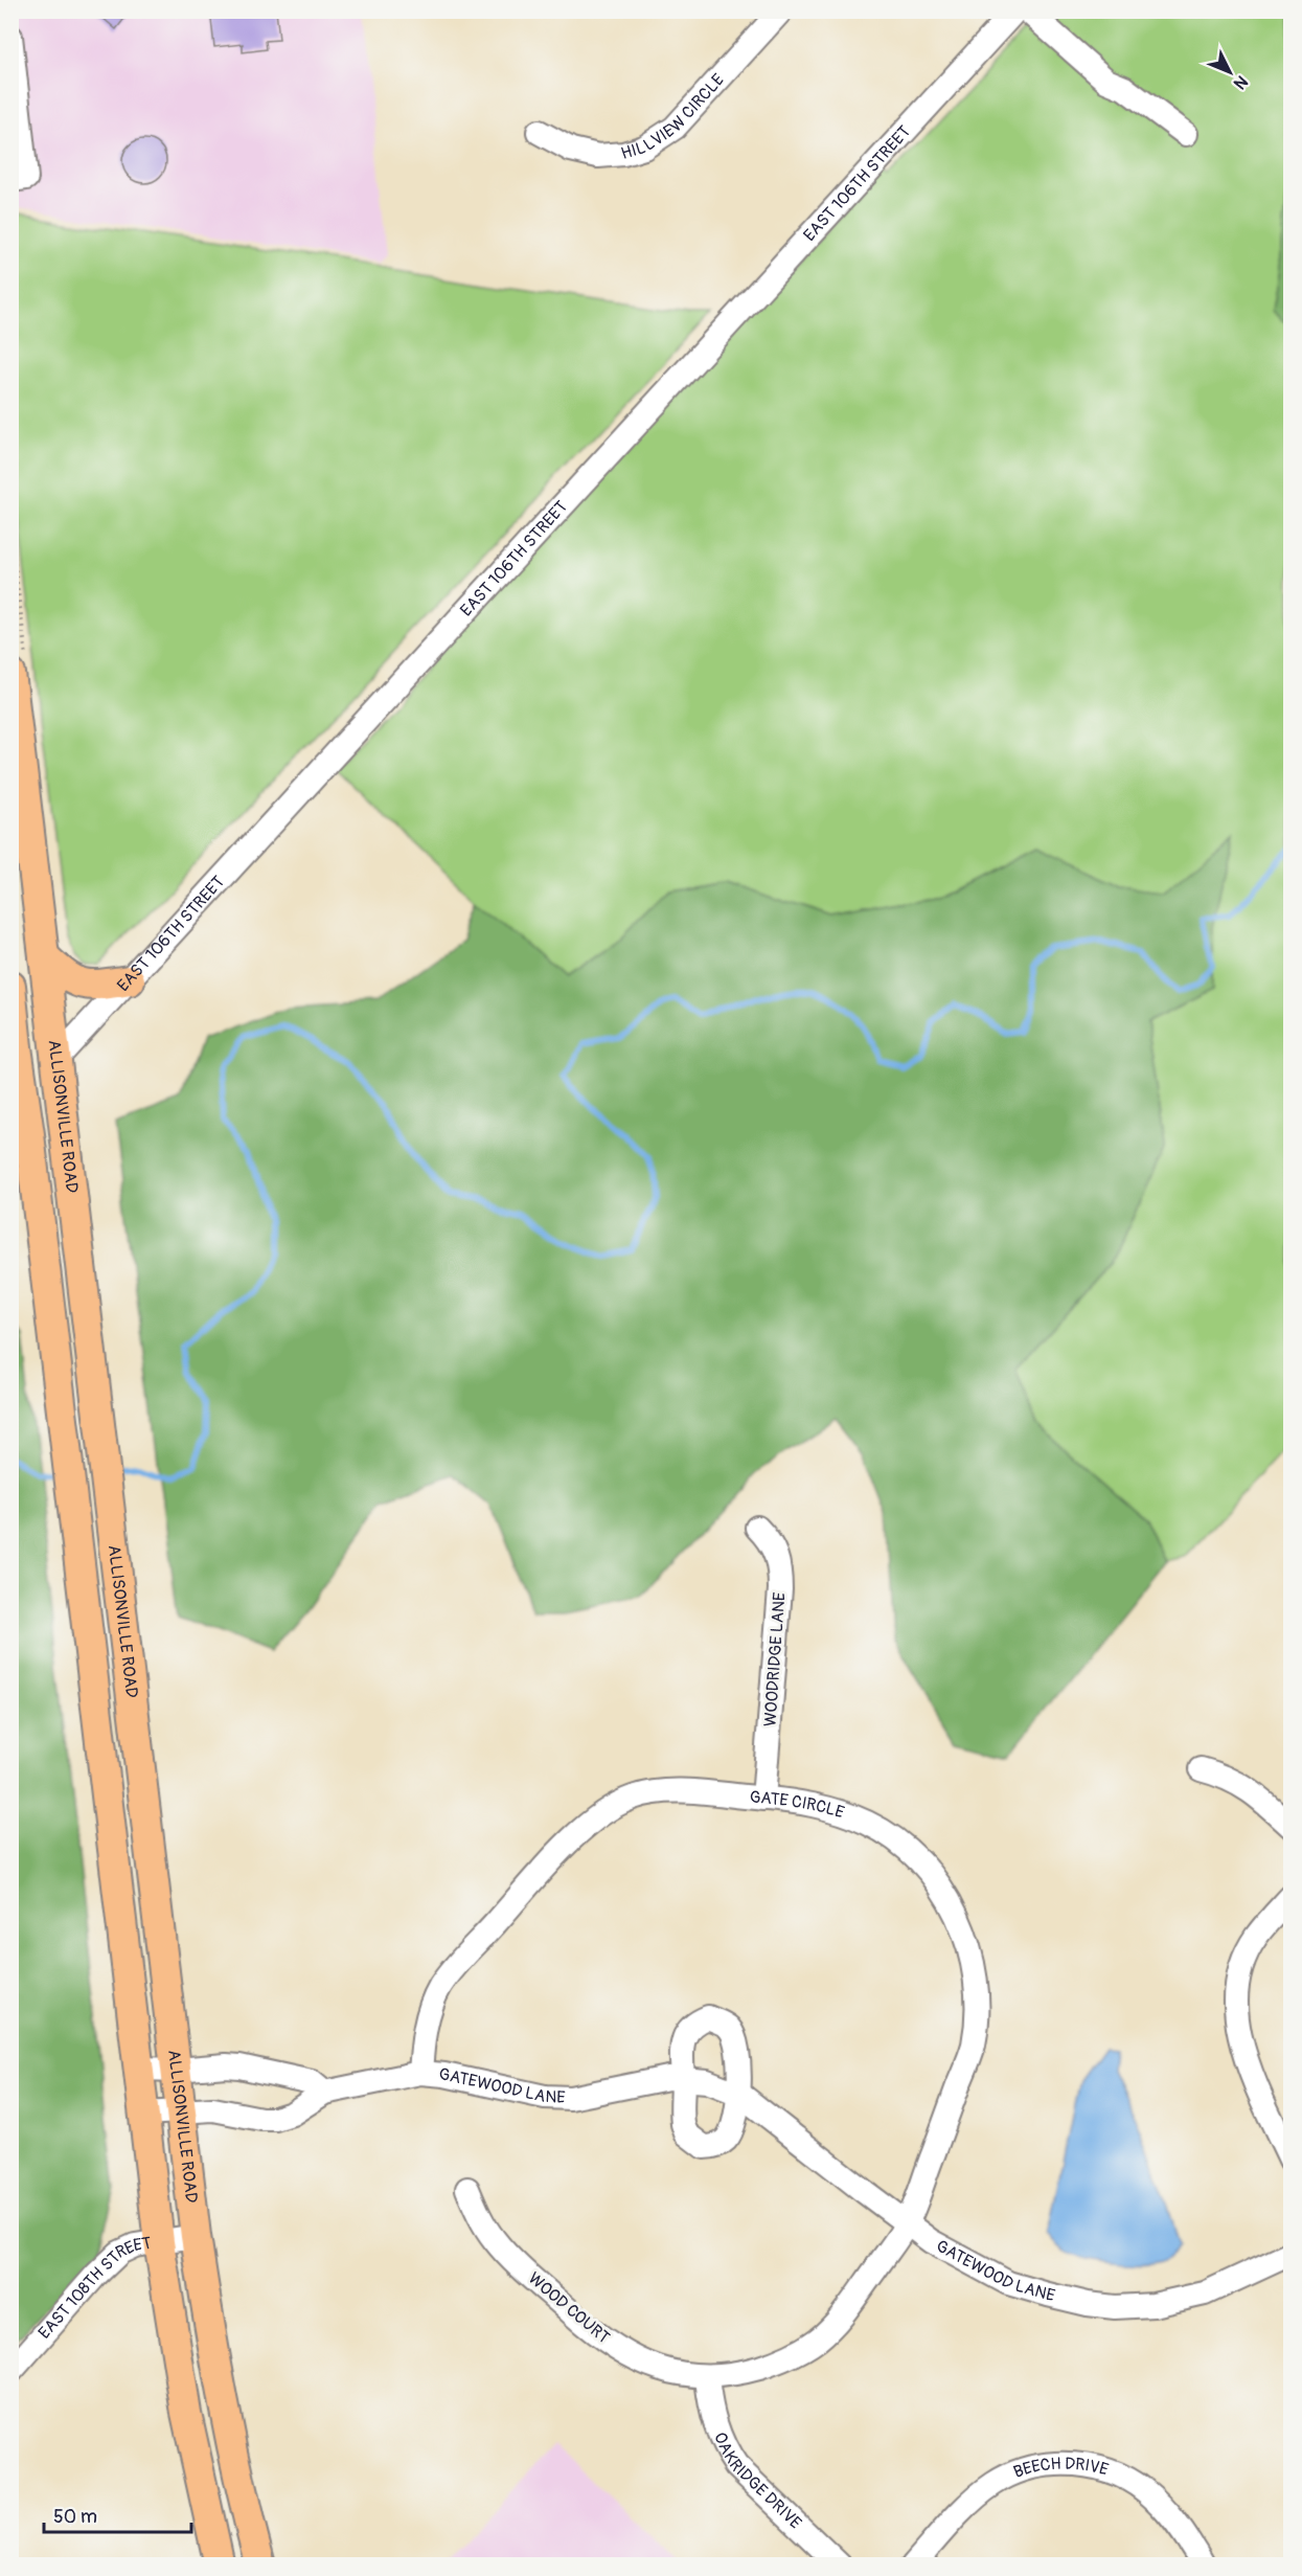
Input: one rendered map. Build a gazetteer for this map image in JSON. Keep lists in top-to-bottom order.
{
  "streets": {
    "main road": ["EAST 106TH STREET", "ALLISONVILLE ROAD"],
    "street": [
      "HILLVIEW CIRCLE",
      "WOODRIDGE LANE",
      "GATE CIRCLE",
      "GATEWOOD LANE",
      "EAST 108TH STREET",
      "WOOD COURT",
      "BEECH DRIVE",
      "OAKRIDGE DRIVE"
    ]
  },
  "crossings": [
    ["EAST 106TH STREET", "ALLISONVILLE ROAD"],
    ["ALLISONVILLE ROAD", "GATEWOOD LANE"],
    ["ALLISONVILLE ROAD", "EAST 108TH STREET"],
    ["WOODRIDGE LANE", "GATE CIRCLE"],
    ["GATE CIRCLE", "GATEWOOD LANE"],
    ["GATE CIRCLE", "WOOD COURT"],
    ["GATEWOOD LANE", "WOOD COURT"],
    ["WOOD COURT", "OAKRIDGE DRIVE"]
  ],
  "scale_bar": "50 m",
  "north": "bottom right"
}
